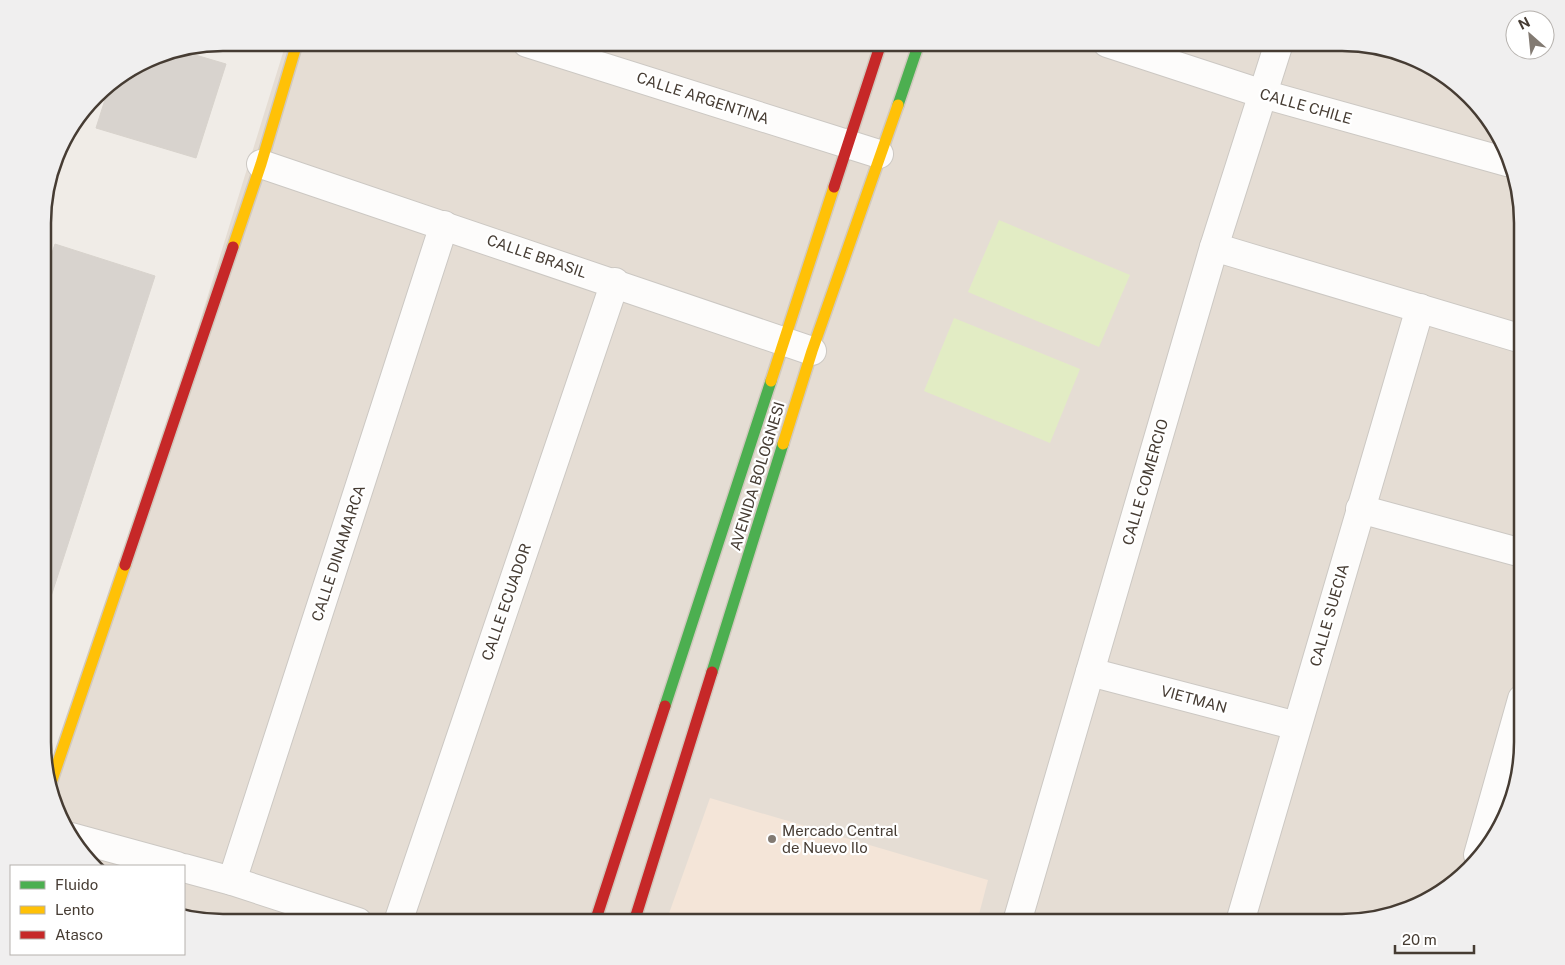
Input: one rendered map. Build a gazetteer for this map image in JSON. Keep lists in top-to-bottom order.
{
  "streets": {
    "street": [
      "CALLE ARGENTINA",
      "CALLE CHILE",
      "CALLE BRASIL",
      "AVENIDA BOLOGNESI",
      "CALLE COMERCIO",
      "CALLE DINAMARCA",
      "CALLE ECUADOR",
      "CALLE SUECIA",
      "VIETMAN"
    ]
  },
  "crossings": [
    ["CALLE ARGENTINA", "AVENIDA BOLOGNESI"],
    ["CALLE CHILE", "CALLE COMERCIO"],
    ["CALLE BRASIL", "AVENIDA BOLOGNESI"],
    ["CALLE BRASIL", "CALLE DINAMARCA"],
    ["CALLE BRASIL", "CALLE ECUADOR"],
    ["CALLE COMERCIO", "VIETMAN"],
    ["CALLE SUECIA", "VIETMAN"]
  ],
  "places": ["Mercado Central de Nuevo Ilo"],
  "legend": ["Fluido", "Lento", "Atasco"],
  "scale_bar": "20 m",
  "north": "top left"
}
